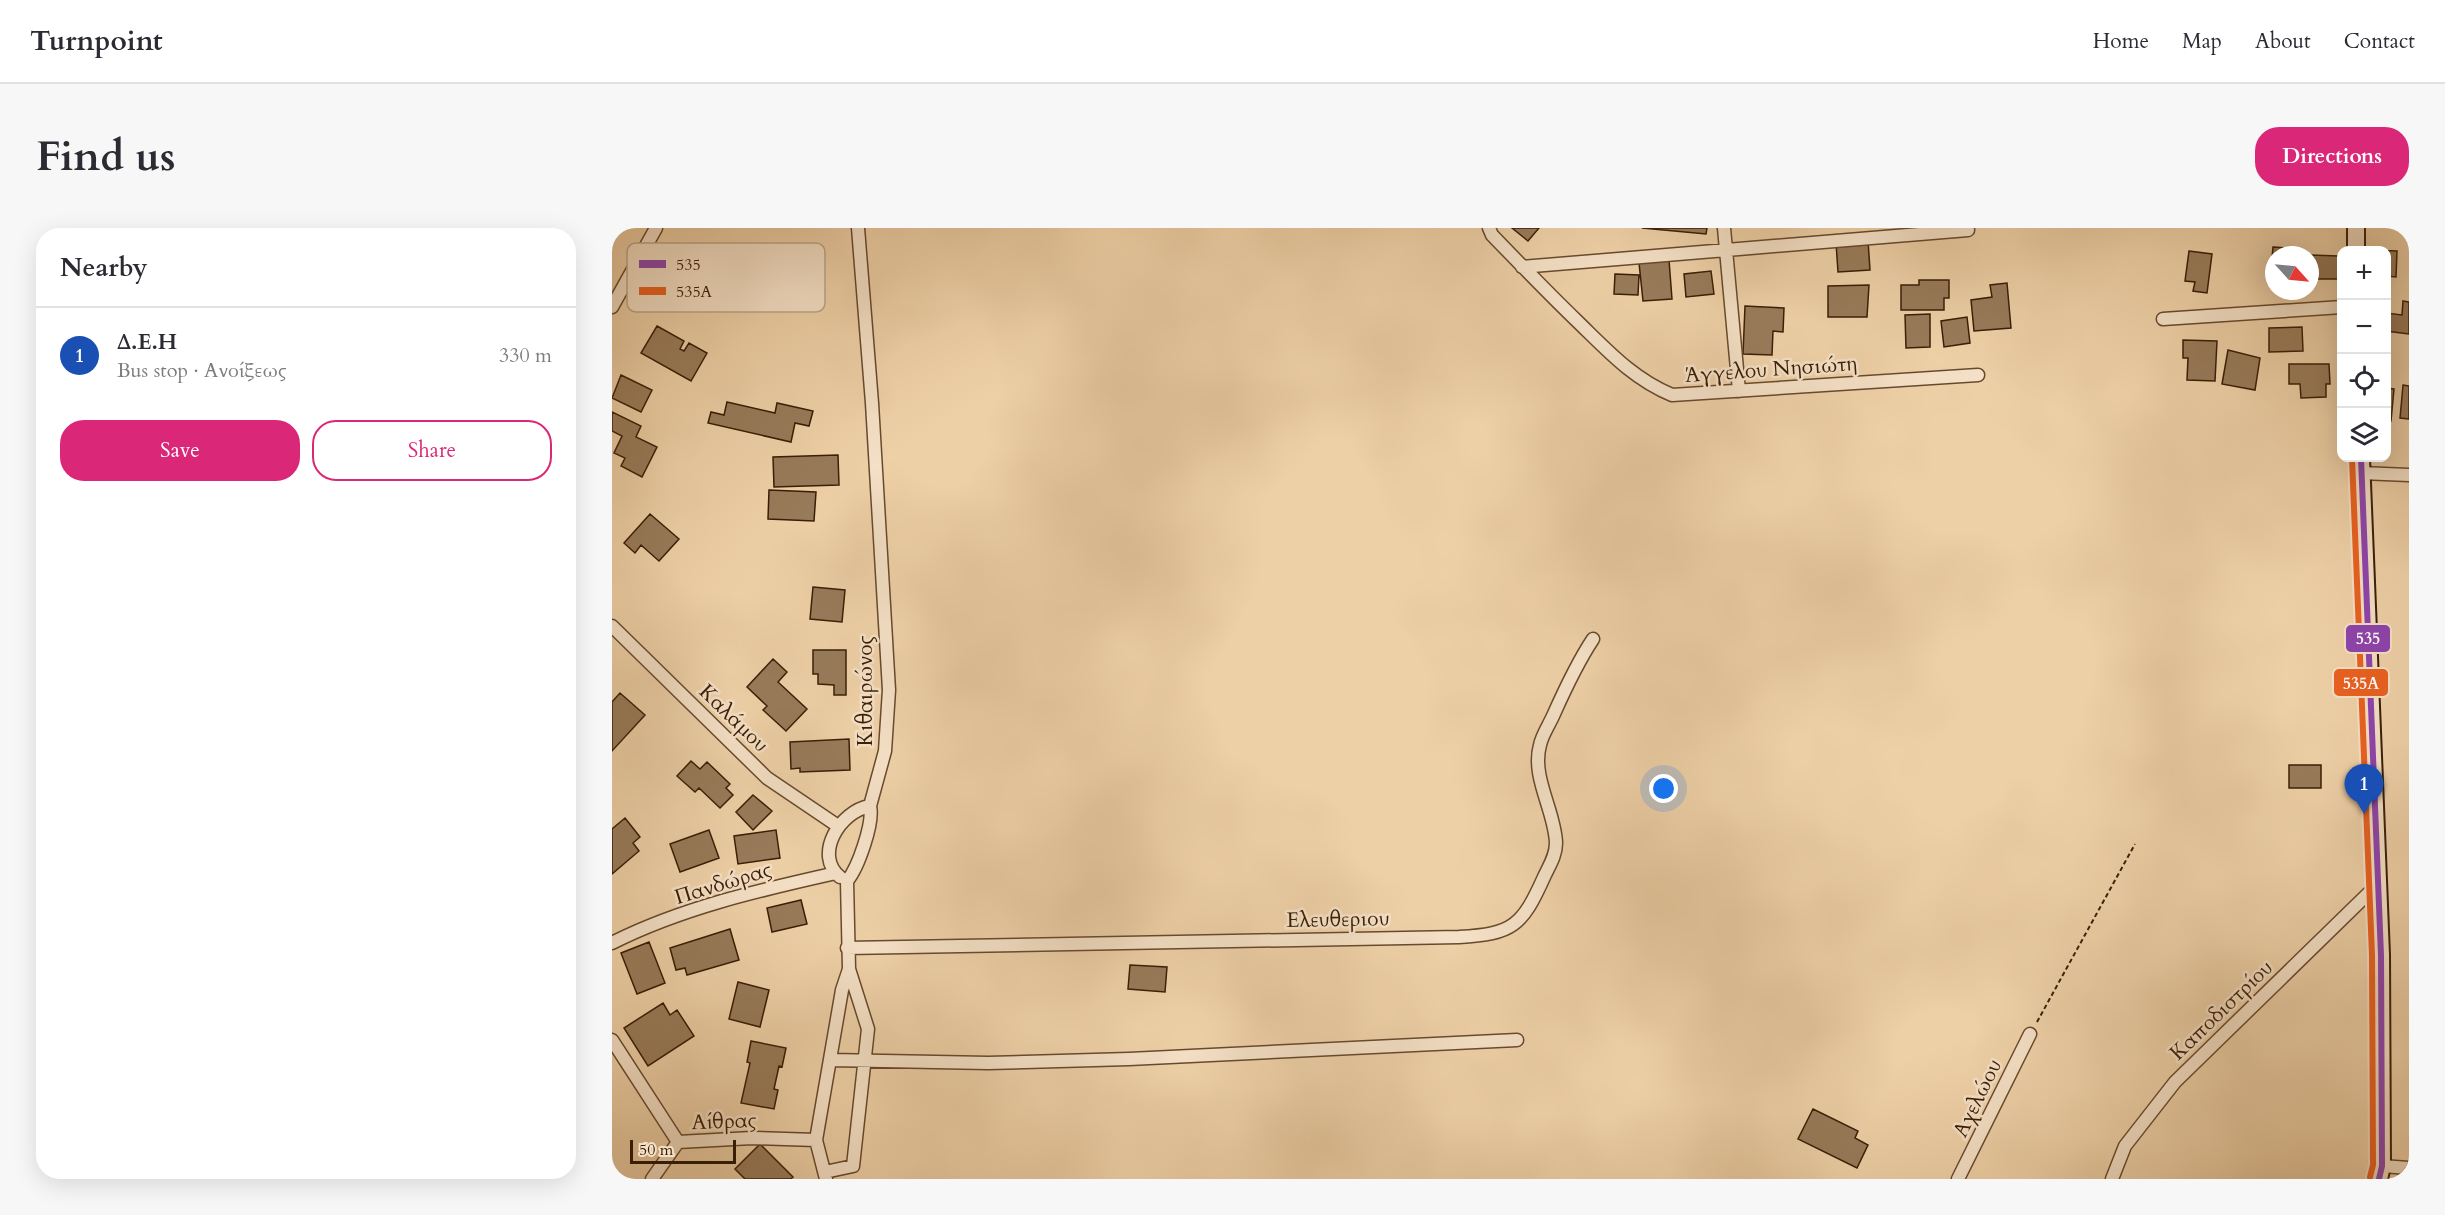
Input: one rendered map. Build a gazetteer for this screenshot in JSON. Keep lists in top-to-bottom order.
{
  "streets": {
    "street": [
      "Άγγελου Νησιώτη",
      "Κιθαιρώνος",
      "Καλάμου",
      "Πανδώρας",
      "Ελευθεριου",
      "Καποδιστρίου",
      "Αχελώου",
      "Αίθρας"
    ]
  },
  "crossings": [
    ["Κιθαιρώνος", "Ελευθεριου"],
    ["Κιθαιρώνος", "Αίθρας"]
  ],
  "lines": ["transit line 535", "transit line 535A"],
  "legend": ["535", "535A"],
  "scale_bar": "50 m",
  "north": "bottom right",
  "page": {
    "header": "Turnpoint",
    "nav": [
      "Home",
      "Map",
      "About",
      "Contact"
    ],
    "buttons": [
      "Directions",
      ["Save", "Share"]
    ],
    "title": "Find us",
    "heading": "Nearby",
    "map_buttons": ["+", "−"],
    "list": [
      {
        "mark": "1",
        "name": "Δ.Ε.Η",
        "note": "Bus stop · Ανοίξεως",
        "value": "330 m"
      }
    ],
    "pins": "1",
    "scale": "50 m"
  }
}
